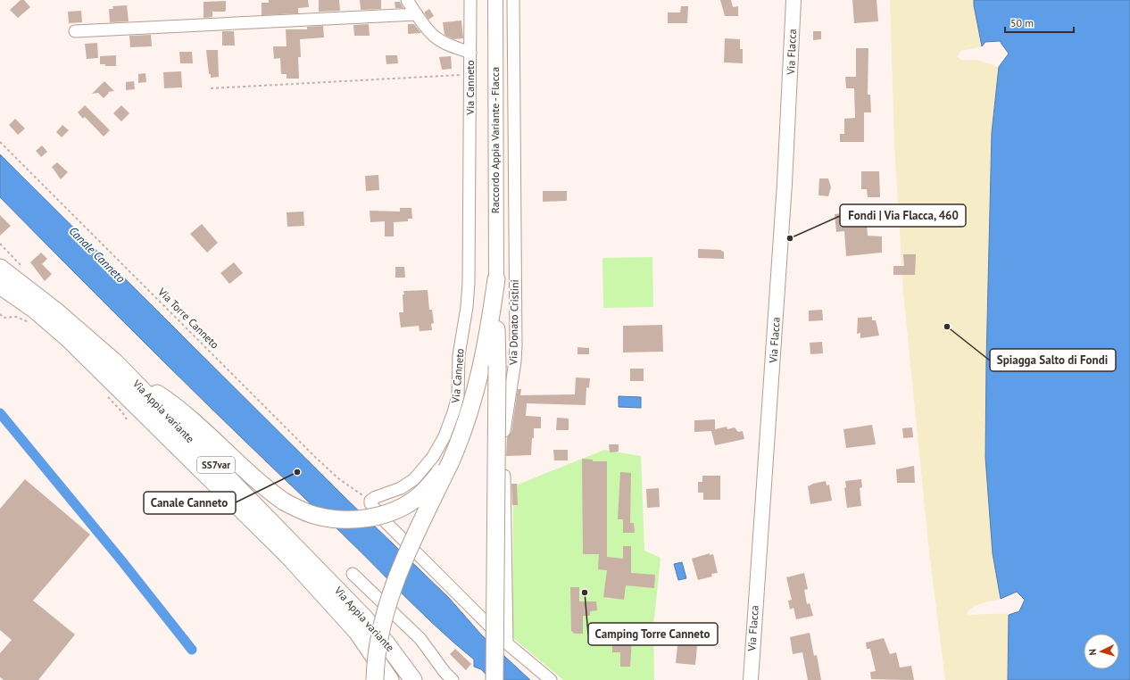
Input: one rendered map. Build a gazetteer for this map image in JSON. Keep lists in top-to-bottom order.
{
  "streets": {
    "highway": ["Via Appia variante", "SS7var"],
    "main road": ["Via Flacca", "Raccordo Appia Variante - Flacca"],
    "street": ["Via Canneto", "Via Donato Cristini"],
    "path": ["Via Torre Canneto"]
  },
  "crossings": [
    ["Via Canneto", "Via Torre Canneto"]
  ],
  "water": ["Canale Canneto"],
  "places": [
    "Fondi | Via Flacca, 460",
    "Spiagga Salto di Fondi",
    "Canale Canneto",
    "Camping Torre Canneto"
  ],
  "scale_bar": "50 m",
  "north": "left"
}
